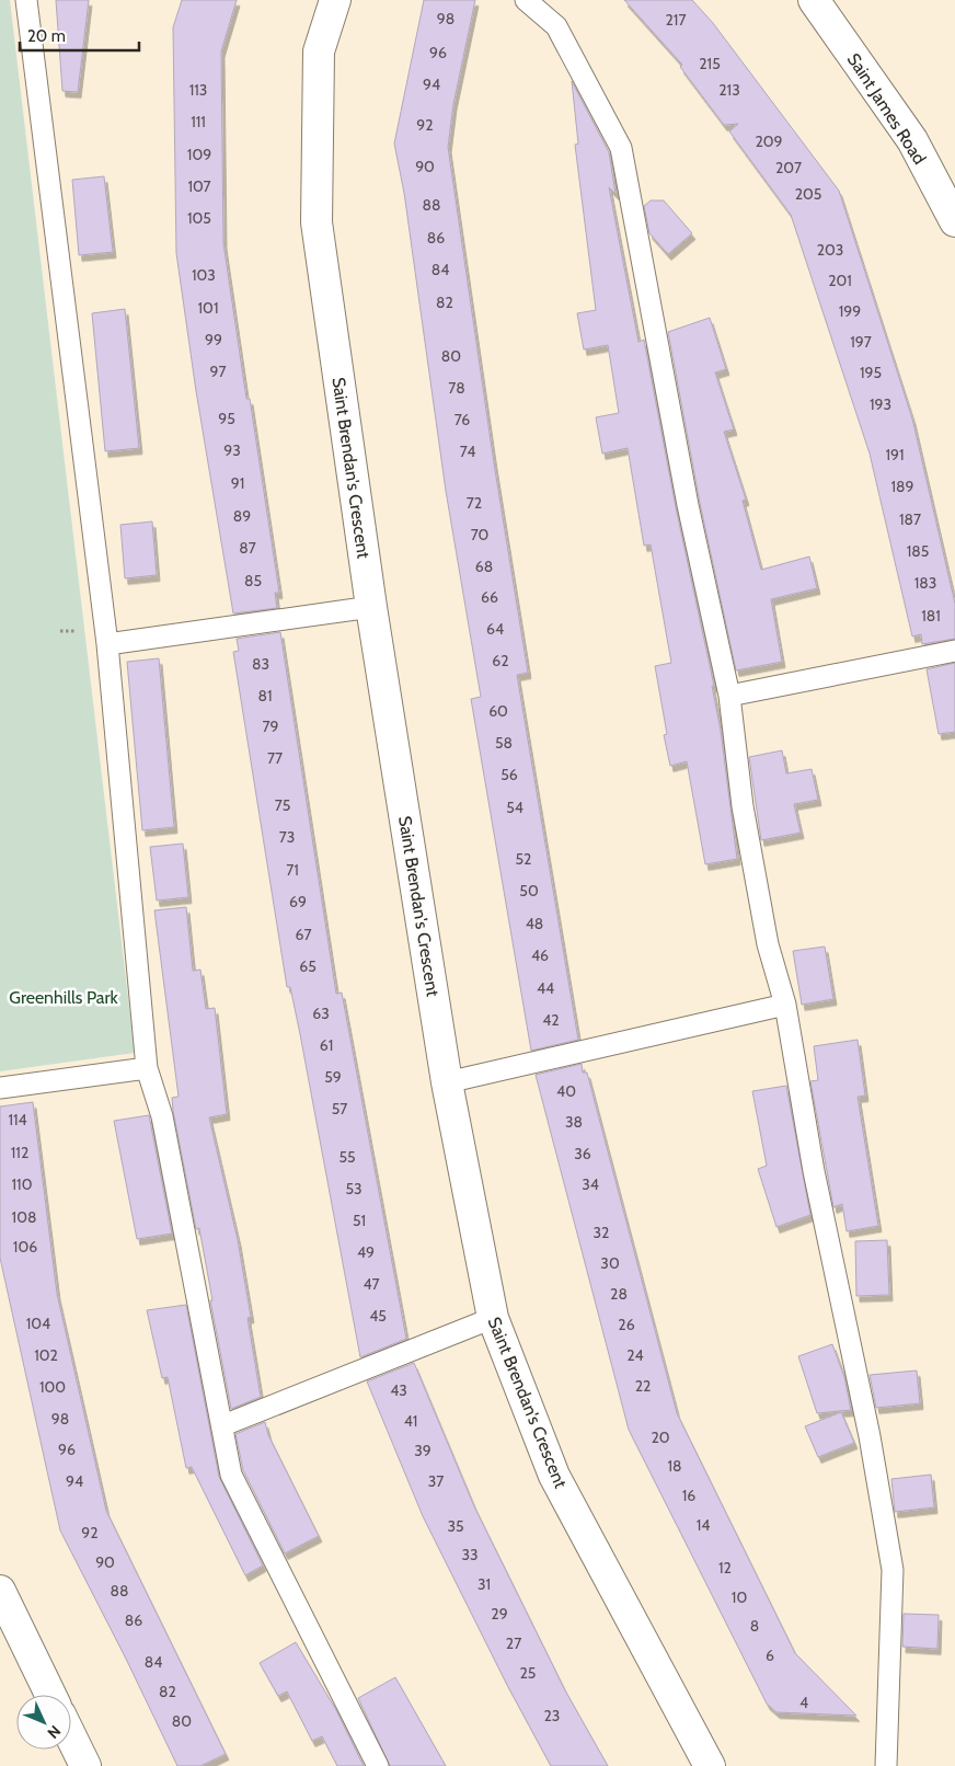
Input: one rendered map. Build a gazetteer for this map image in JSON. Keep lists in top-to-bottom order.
{
  "streets": {
    "street": ["Saint James Road", "Saint Brendan's Crescent"]
  },
  "parks": ["Greenhills Park"],
  "house_numbers": [
    "98",
    "217",
    "96",
    "215",
    "94",
    "113",
    "213",
    "111",
    "92",
    "209",
    "109",
    "90",
    "207",
    "107",
    "205",
    "88",
    "105",
    "86",
    "203",
    "84",
    "103",
    "201",
    "82",
    "101",
    "199",
    "99",
    "197",
    "80",
    "97",
    "195",
    "78",
    "193",
    "95",
    "76",
    "93",
    "74",
    "191",
    "91",
    "189",
    "72",
    "89",
    "187",
    "70",
    "87",
    "185",
    "68",
    "85",
    "183",
    "66",
    "181",
    "64",
    "62",
    "83",
    "81",
    "60",
    "79",
    "58",
    "77",
    "56",
    "75",
    "54",
    "73",
    "52",
    "71",
    "50",
    "69",
    "48",
    "67",
    "46",
    "65",
    "44",
    "63",
    "42",
    "61",
    "59",
    "40",
    "57",
    "114",
    "38",
    "112",
    "36",
    "55",
    "110",
    "34",
    "53",
    "108",
    "51",
    "32",
    "106",
    "49",
    "30",
    "47",
    "28",
    "45",
    "104",
    "26",
    "102",
    "24",
    "22",
    "100",
    "43",
    "98",
    "41",
    "20",
    "96",
    "39",
    "18",
    "94",
    "37",
    "16",
    "14",
    "35",
    "92",
    "33",
    "90",
    "12",
    "31",
    "88",
    "10",
    "29",
    "86",
    "8",
    "27",
    "6",
    "84",
    "25",
    "82",
    "4",
    "23",
    "80"
  ],
  "scale_bar": "20 m",
  "north": "bottom right"
}
